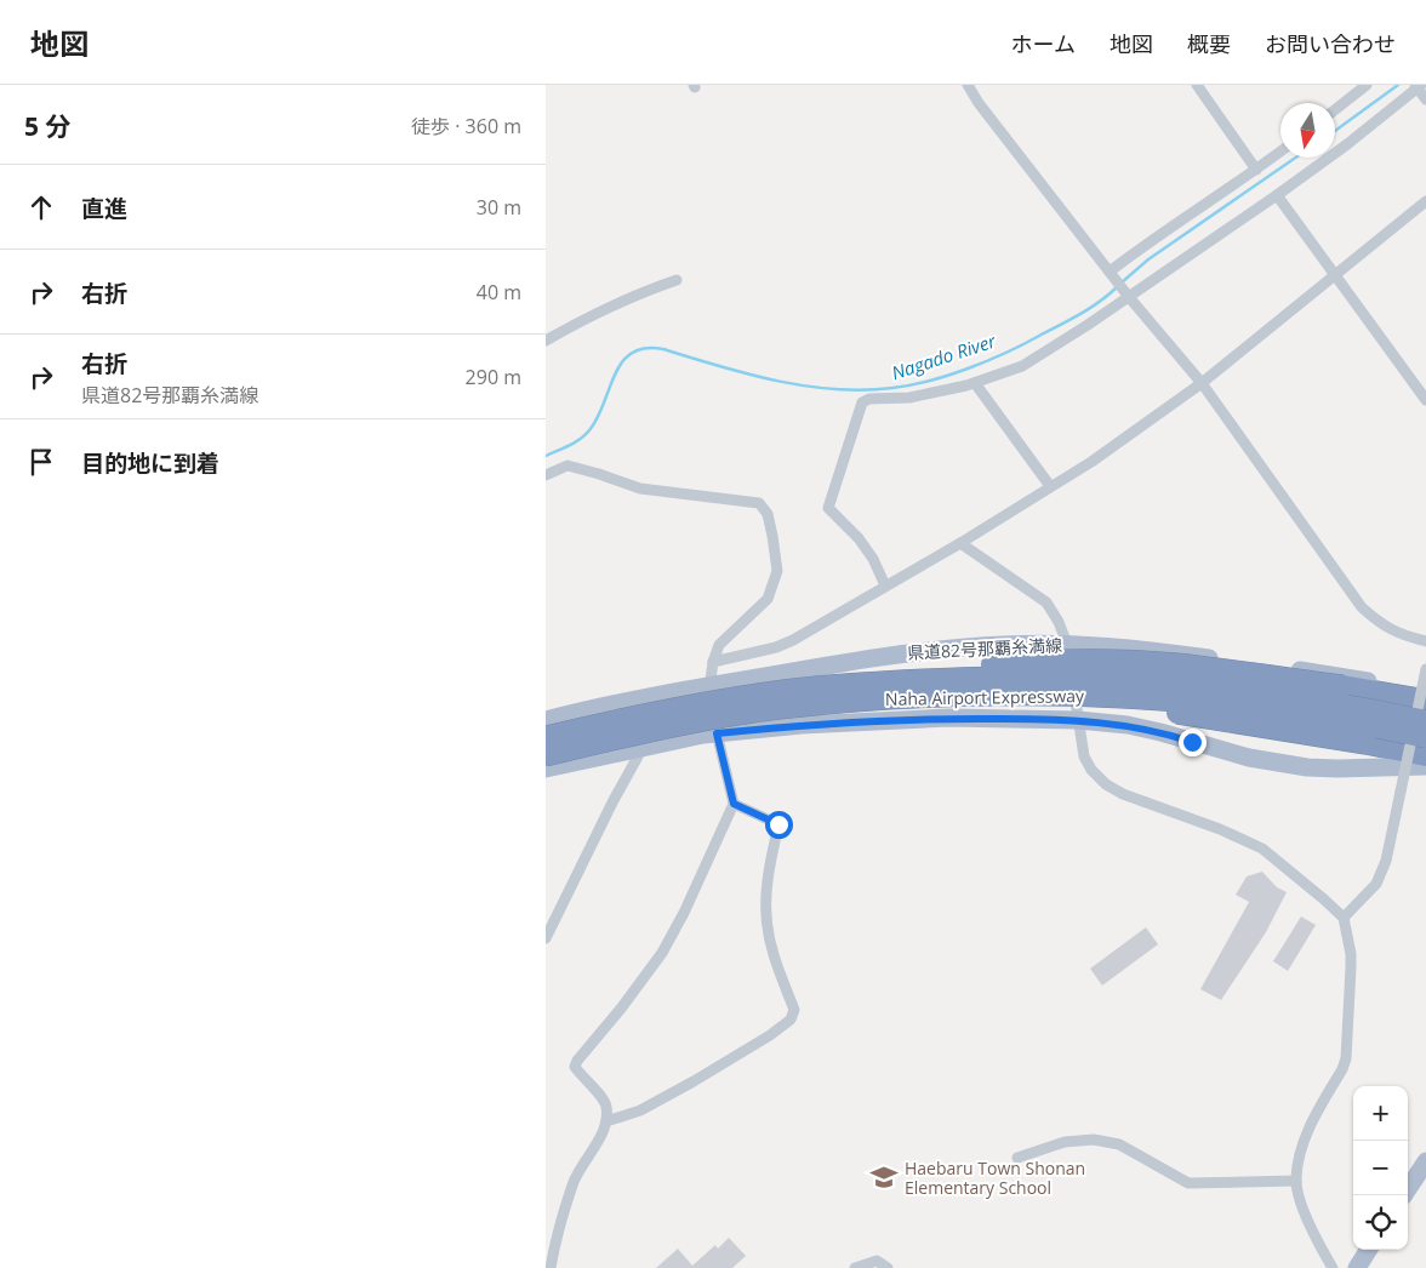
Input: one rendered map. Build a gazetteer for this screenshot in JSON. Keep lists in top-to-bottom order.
{
  "streets": {
    "highway": ["Naha Airport Expressway"],
    "main road": ["県道82号那覇糸満線"]
  },
  "water": ["Nagado River"],
  "places": {
    "school or university": ["Haebaru Town Shonan Elementary School"]
  },
  "north": "bottom",
  "page": {
    "header": "地図",
    "nav": [
      "ホーム",
      "地図",
      "概要",
      "お問い合わせ"
    ],
    "heading": ["5 分", "徒歩 · 360 m"],
    "list": [
      ["直進", "30 m"],
      ["右折", "40 m"],
      ["右折", "県道82号那覇糸満線", "290 m"],
      "目的地に到着"
    ],
    "map_buttons": ["+", "−"]
  }
}
